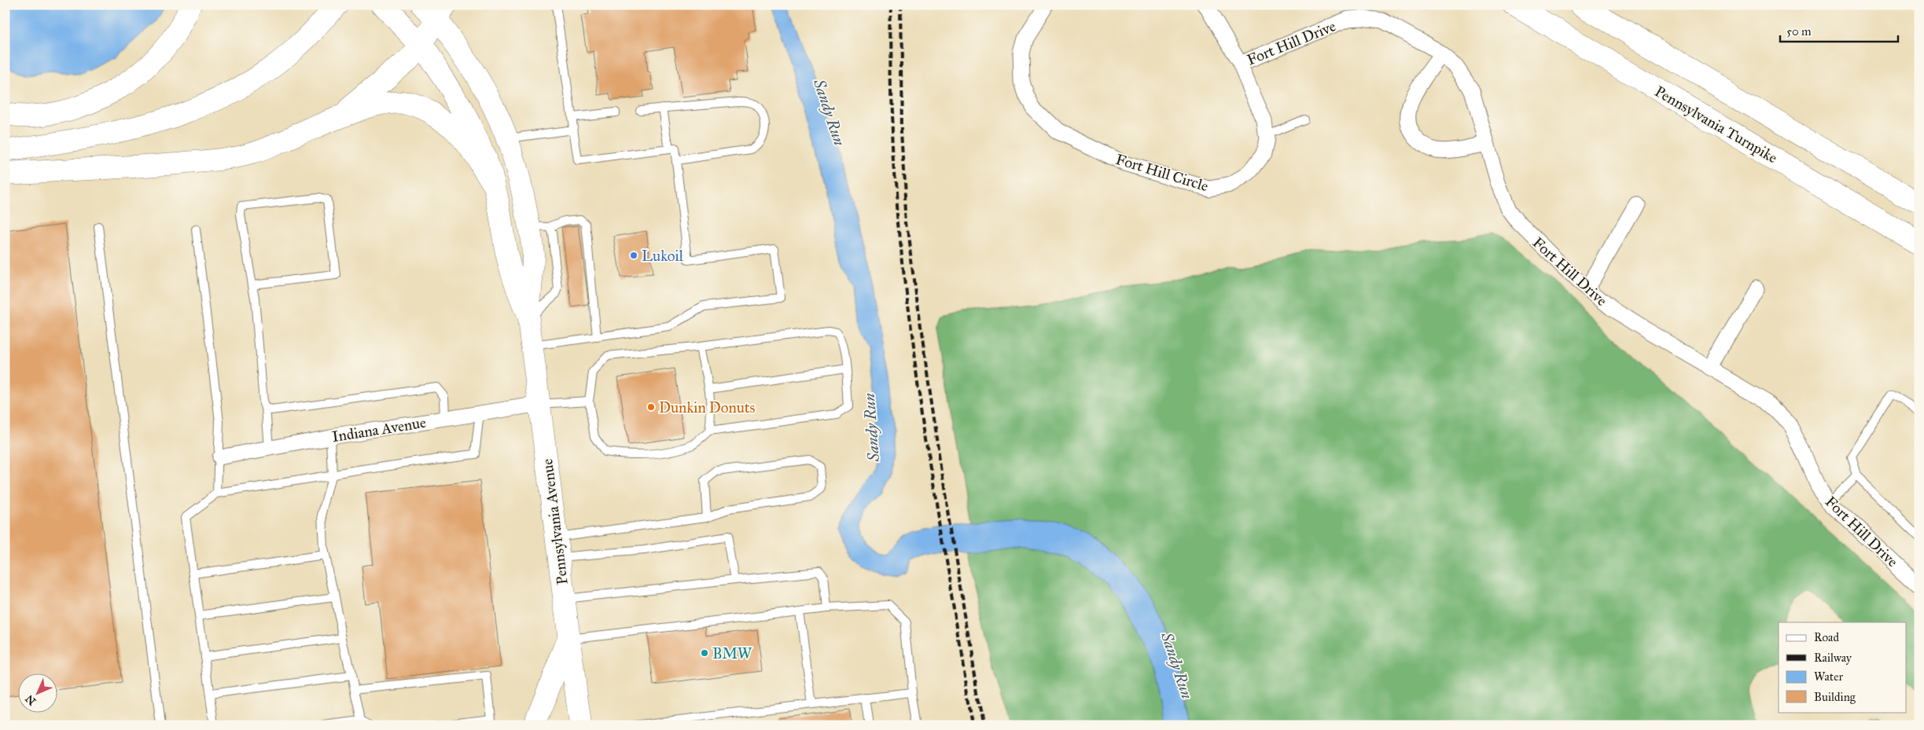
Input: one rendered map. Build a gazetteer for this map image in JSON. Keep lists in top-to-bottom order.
{
  "streets": {
    "main road": ["Pennsylvania Turnpike", "Pennsylvania Avenue"],
    "street": ["Fort Hill Drive", "Fort Hill Circle", "Indiana Avenue"]
  },
  "crossings": [
    ["Fort Hill Drive", "Fort Hill Circle"],
    ["Indiana Avenue", "Pennsylvania Avenue"]
  ],
  "water": ["Sandy Run"],
  "places": ["Lukoil", "Dunkin Donuts", "BMW"],
  "legend": [
    "Road",
    "Railway",
    "Water",
    "Building"
  ],
  "scale_bar": "50 m",
  "north": "bottom left"
}
